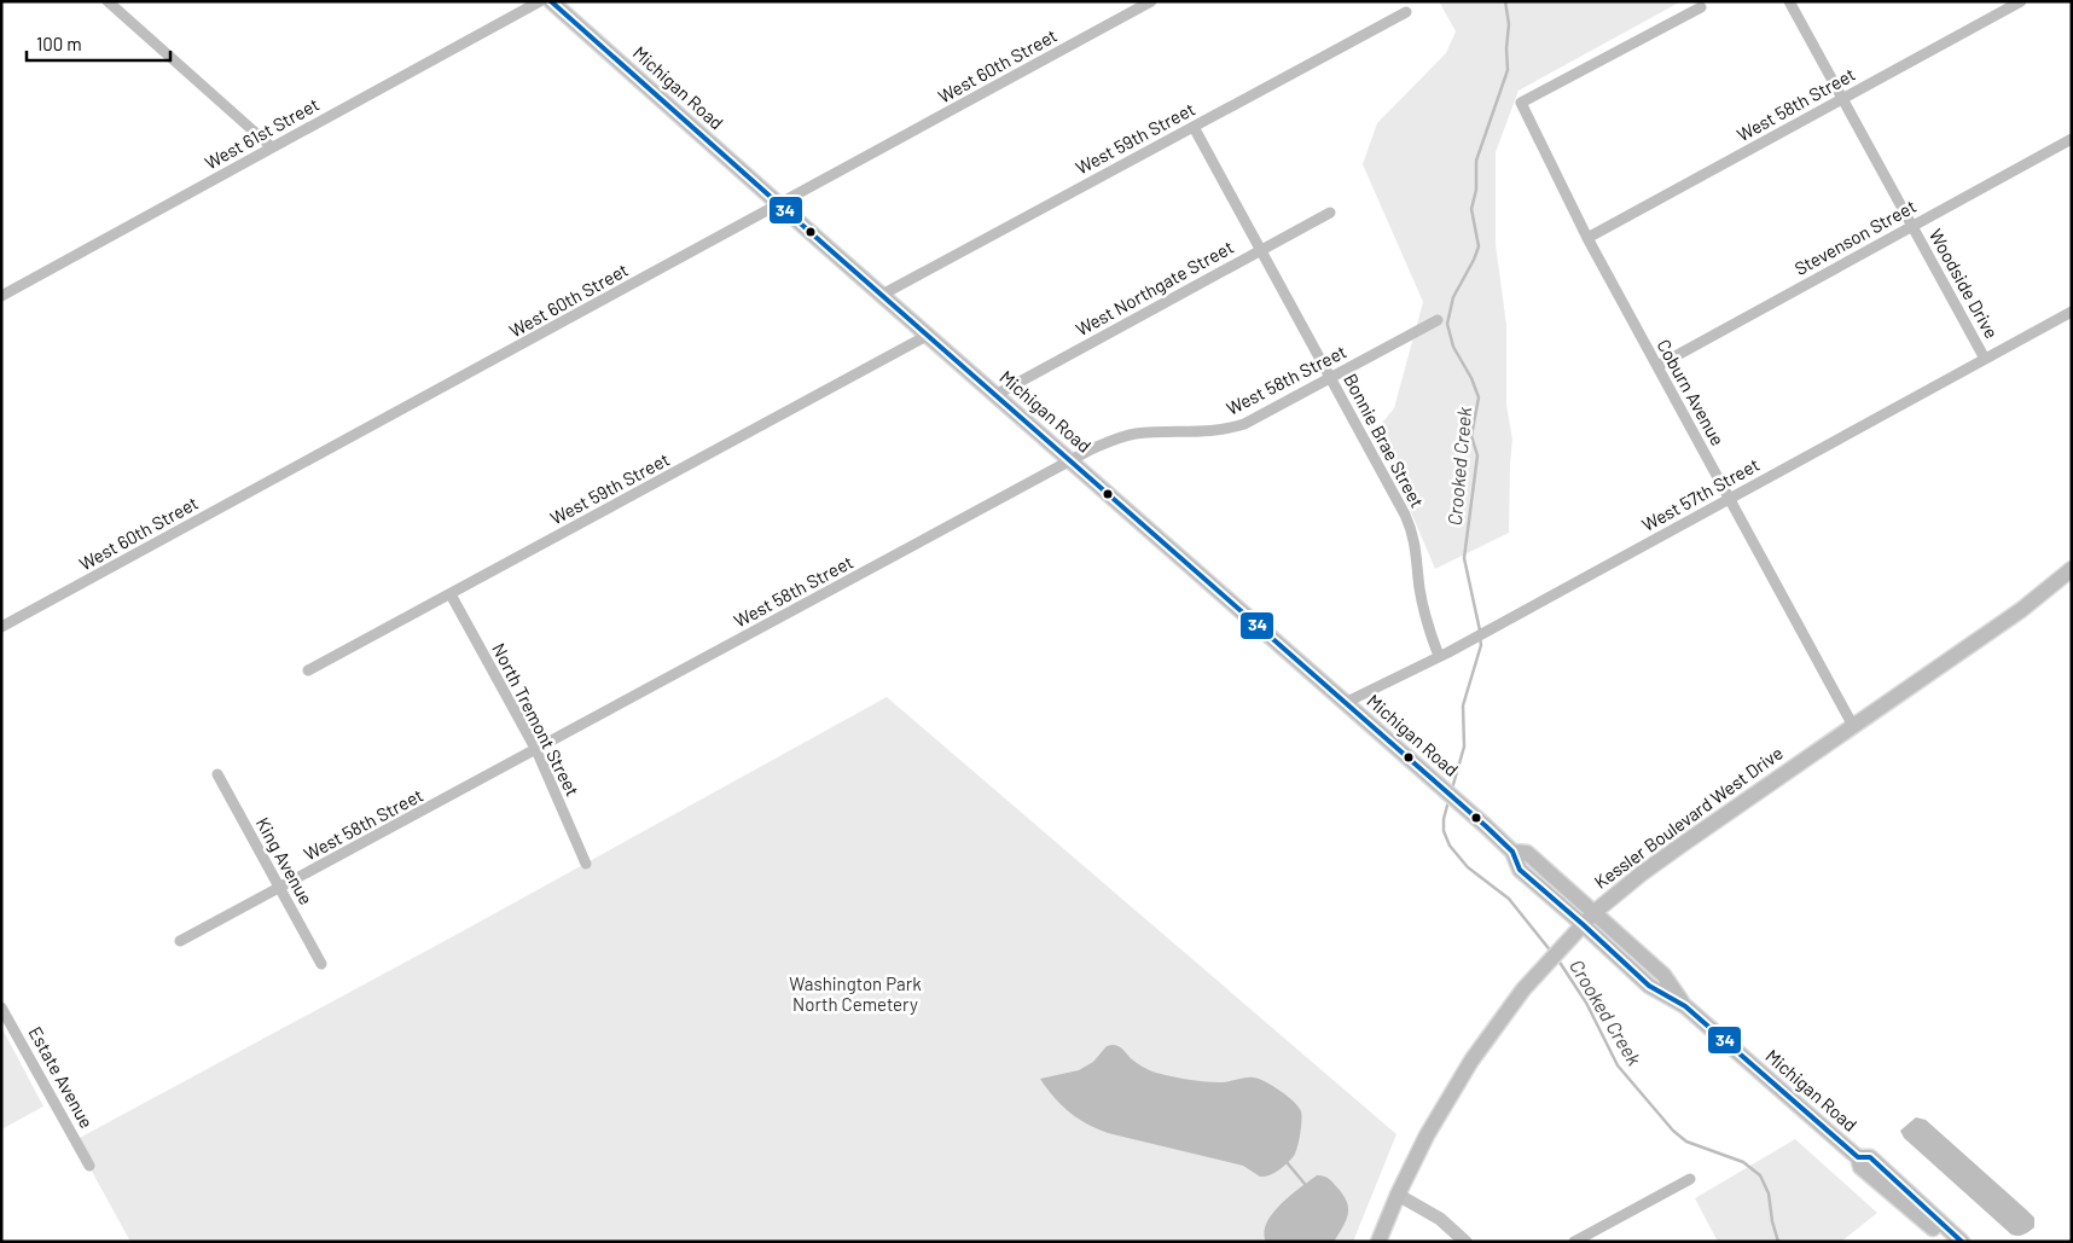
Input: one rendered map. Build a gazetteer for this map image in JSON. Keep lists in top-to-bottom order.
{
  "streets": {
    "main road": ["Michigan Road", "Kessler Boulevard West Drive"],
    "street": [
      "West 60th Street",
      "West 58th Street",
      "West 61st Street",
      "West 59th Street",
      "Stevenson Street",
      "Woodside Drive",
      "West Northgate Street",
      "Coburn Avenue",
      "Bonnie Brae Street",
      "West 57th Street",
      "North Tremont Street",
      "King Avenue",
      "Estate Avenue"
    ]
  },
  "crossings": [
    ["West 60th Street", "Michigan Road"],
    ["Michigan Road", "West 58th Street"],
    ["Michigan Road", "West 59th Street"],
    ["Michigan Road", "West Northgate Street"],
    ["Michigan Road", "West 57th Street"],
    ["Michigan Road", "Kessler Boulevard West Drive"],
    ["West 58th Street", "Woodside Drive"],
    ["West 58th Street", "Coburn Avenue"],
    ["West 58th Street", "Bonnie Brae Street"],
    ["West 58th Street", "North Tremont Street"],
    ["West 58th Street", "King Avenue"],
    ["West 59th Street", "Bonnie Brae Street"],
    ["West 59th Street", "North Tremont Street"],
    ["Stevenson Street", "Woodside Drive"],
    ["Stevenson Street", "Coburn Avenue"],
    ["Woodside Drive", "West 57th Street"],
    ["West Northgate Street", "Bonnie Brae Street"],
    ["Coburn Avenue", "West 57th Street"],
    ["Coburn Avenue", "Kessler Boulevard West Drive"],
    ["Bonnie Brae Street", "West 57th Street"]
  ],
  "water": ["Crooked Creek"],
  "parks": ["Washington Park North Cemetery"],
  "lines": ["transit line 34"],
  "scale_bar": "100 m"
}
